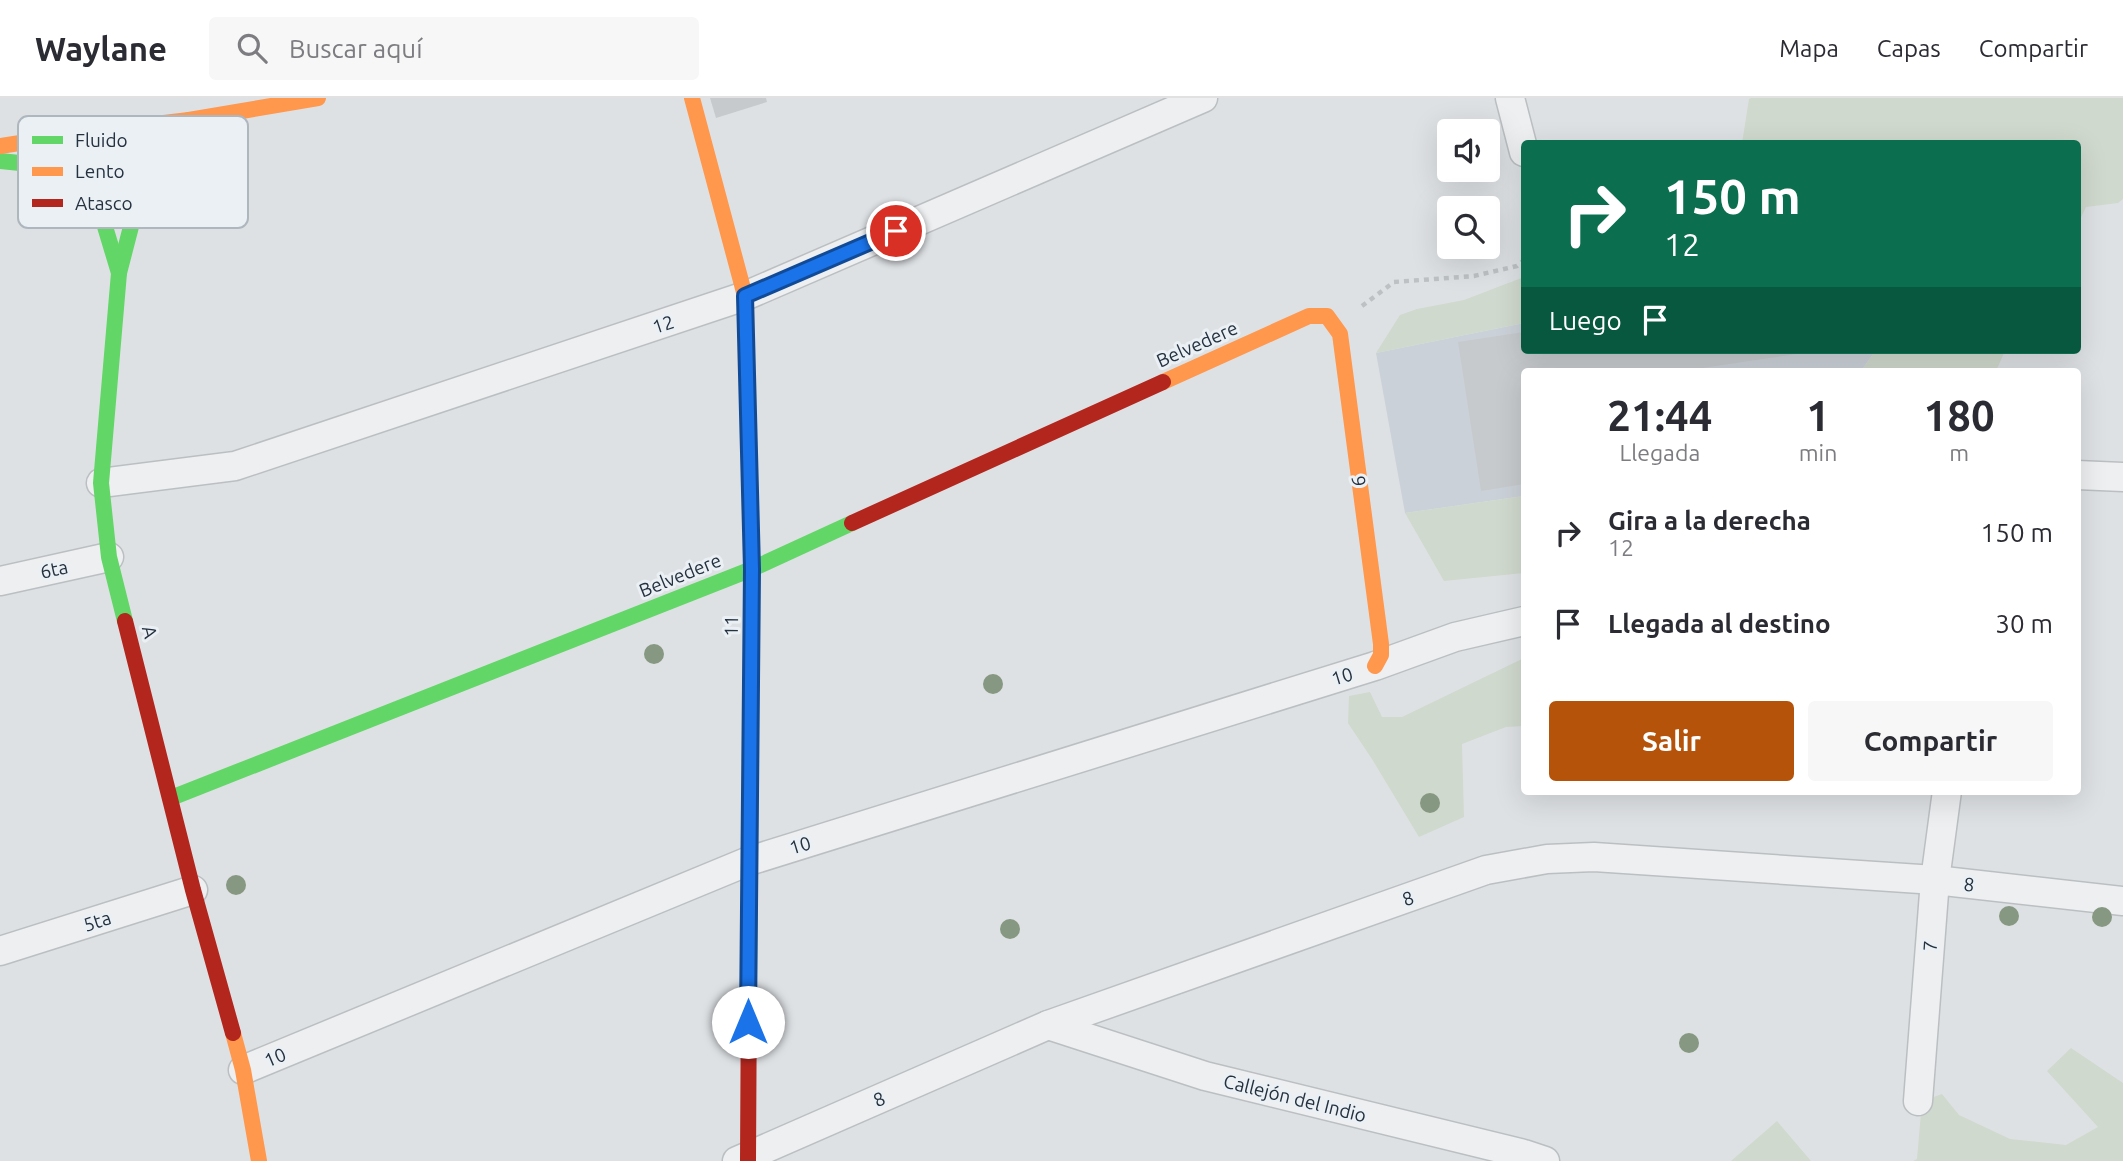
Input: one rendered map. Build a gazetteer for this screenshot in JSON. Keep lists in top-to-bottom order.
{
  "streets": {
    "main road": [
      "Belvedere",
      "9",
      "11",
      "A"
    ],
    "street": [
      "12",
      "6ta",
      "10",
      "8",
      "5ta",
      "7",
      "Callejón del Indio"
    ]
  },
  "crossings": [
    ["12", "11"],
    ["12", "A"],
    ["Belvedere", "9"],
    ["Belvedere", "11"],
    ["Belvedere", "A"],
    ["9", "10"],
    ["6ta", "A"],
    ["11", "10"],
    ["11", "8"],
    ["A", "10"],
    ["A", "5ta"],
    ["8", "7"],
    ["8", "Callejón del Indio"]
  ],
  "legend": ["Fluido", "Lento", "Atasco"],
  "page": {
    "header": "Waylane",
    "search": "Buscar aquí",
    "nav": ["Mapa", "Capas", "Compartir"],
    "turn": ["150 m", "12"],
    "then": "Luego",
    "eta": [
      "21:44",
      "Llegada",
      "1",
      "min",
      "180",
      "m"
    ],
    "list": [
      {
        "name": "Gira a la derecha",
        "note": "12",
        "value": "150 m"
      },
      {
        "name": "Llegada al destino",
        "value": "30 m"
      }
    ],
    "buttons": ["Salir", "Compartir"]
  }
}
